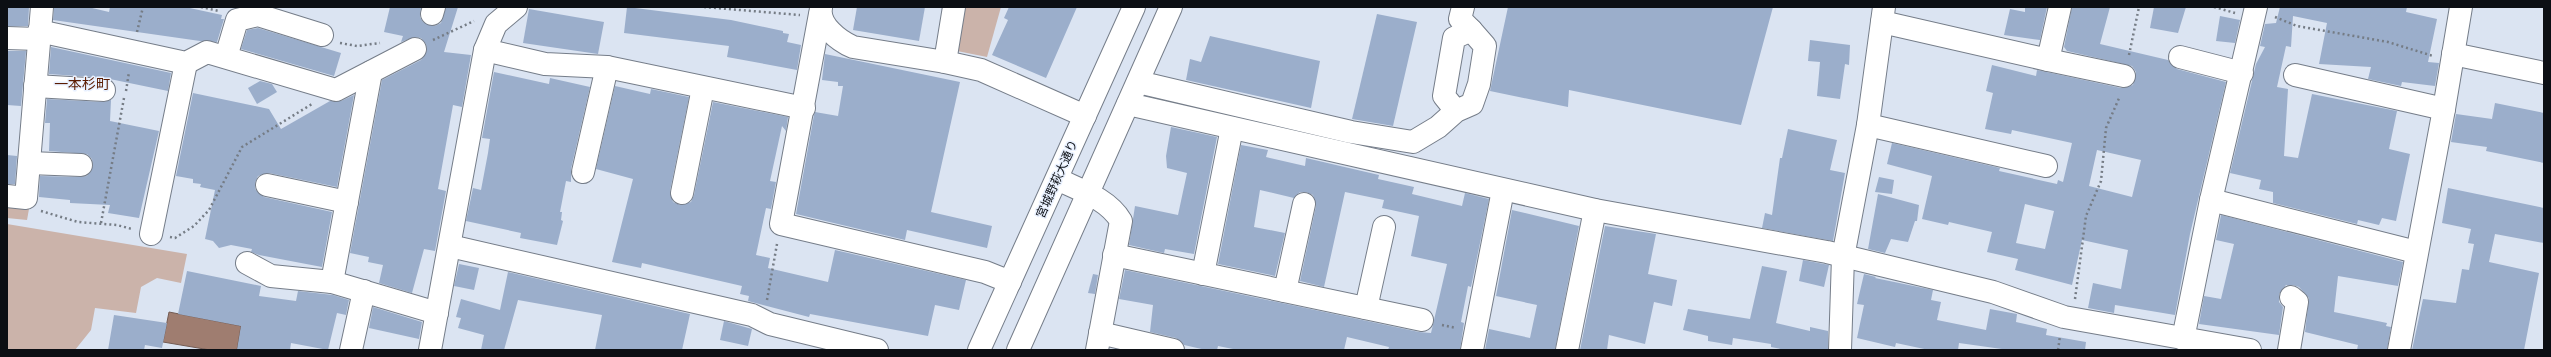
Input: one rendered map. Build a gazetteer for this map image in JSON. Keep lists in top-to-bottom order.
{
  "streets": {
    "street": ["宮城野萩大通り"]
  },
  "districts": ["一本杉町"]
}
